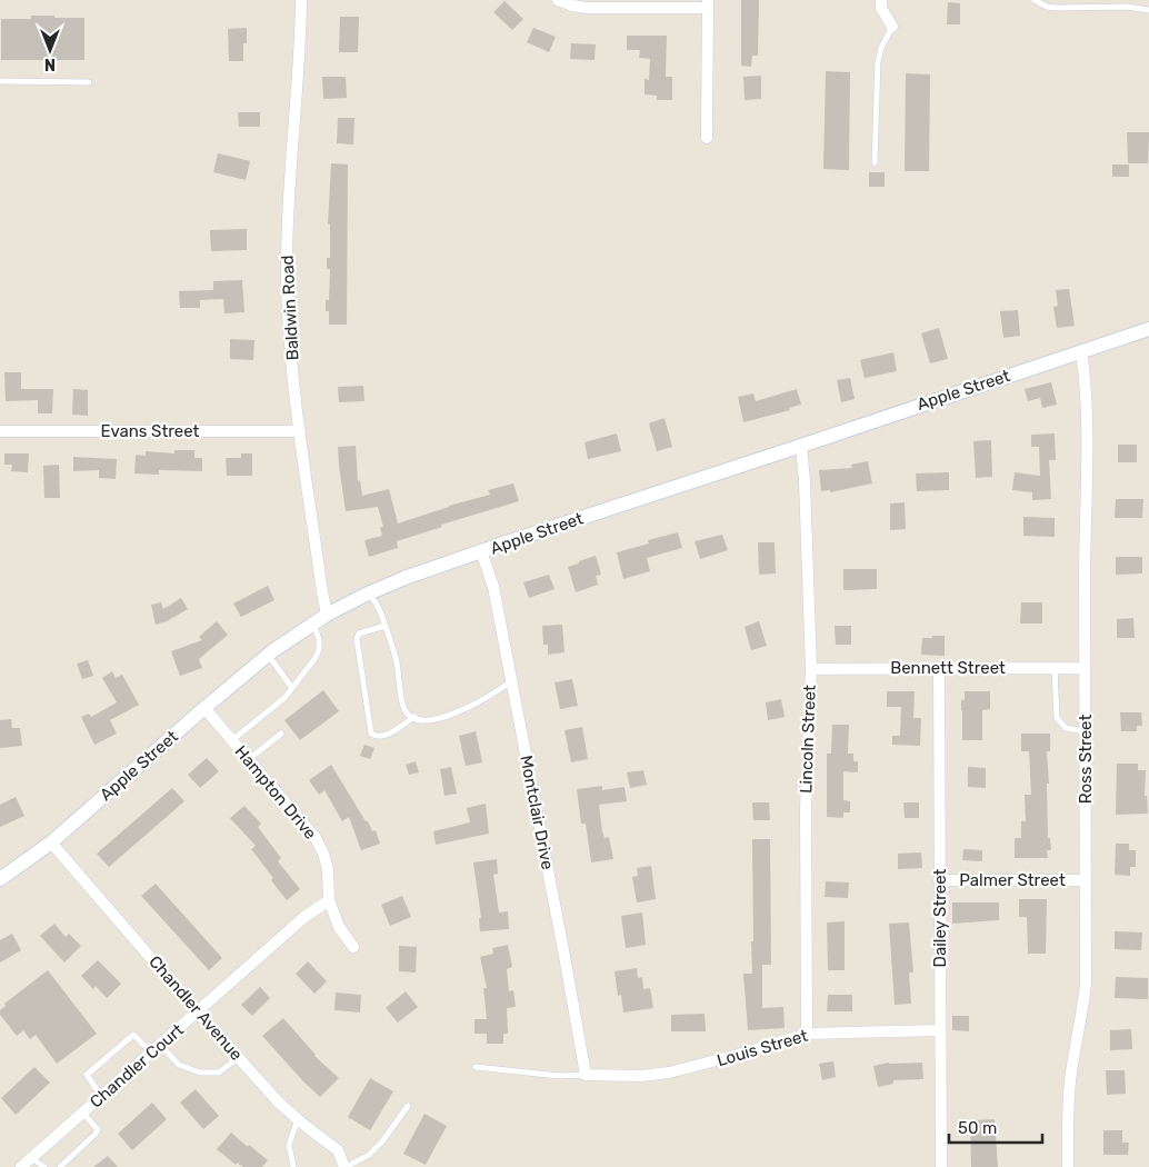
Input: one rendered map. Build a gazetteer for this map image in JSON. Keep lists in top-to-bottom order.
{
  "streets": {
    "street": [
      "Baldwin Road",
      "Apple Street",
      "Evans Street",
      "Bennett Street",
      "Lincoln Street",
      "Ross Street",
      "Hampton Drive",
      "Montclair Drive",
      "Palmer Street",
      "Dailey Street",
      "Chandler Avenue",
      "Louis Street",
      "Chandler Court"
    ]
  },
  "crossings": [
    ["Baldwin Road", "Apple Street"],
    ["Baldwin Road", "Evans Street"],
    ["Apple Street", "Lincoln Street"],
    ["Apple Street", "Ross Street"],
    ["Apple Street", "Hampton Drive"],
    ["Apple Street", "Montclair Drive"],
    ["Apple Street", "Chandler Avenue"],
    ["Bennett Street", "Lincoln Street"],
    ["Bennett Street", "Ross Street"],
    ["Bennett Street", "Dailey Street"],
    ["Lincoln Street", "Louis Street"],
    ["Ross Street", "Palmer Street"],
    ["Hampton Drive", "Chandler Court"],
    ["Montclair Drive", "Louis Street"],
    ["Palmer Street", "Dailey Street"],
    ["Dailey Street", "Louis Street"],
    ["Chandler Avenue", "Chandler Court"]
  ],
  "scale_bar": "50 m",
  "north": "bottom"
}
